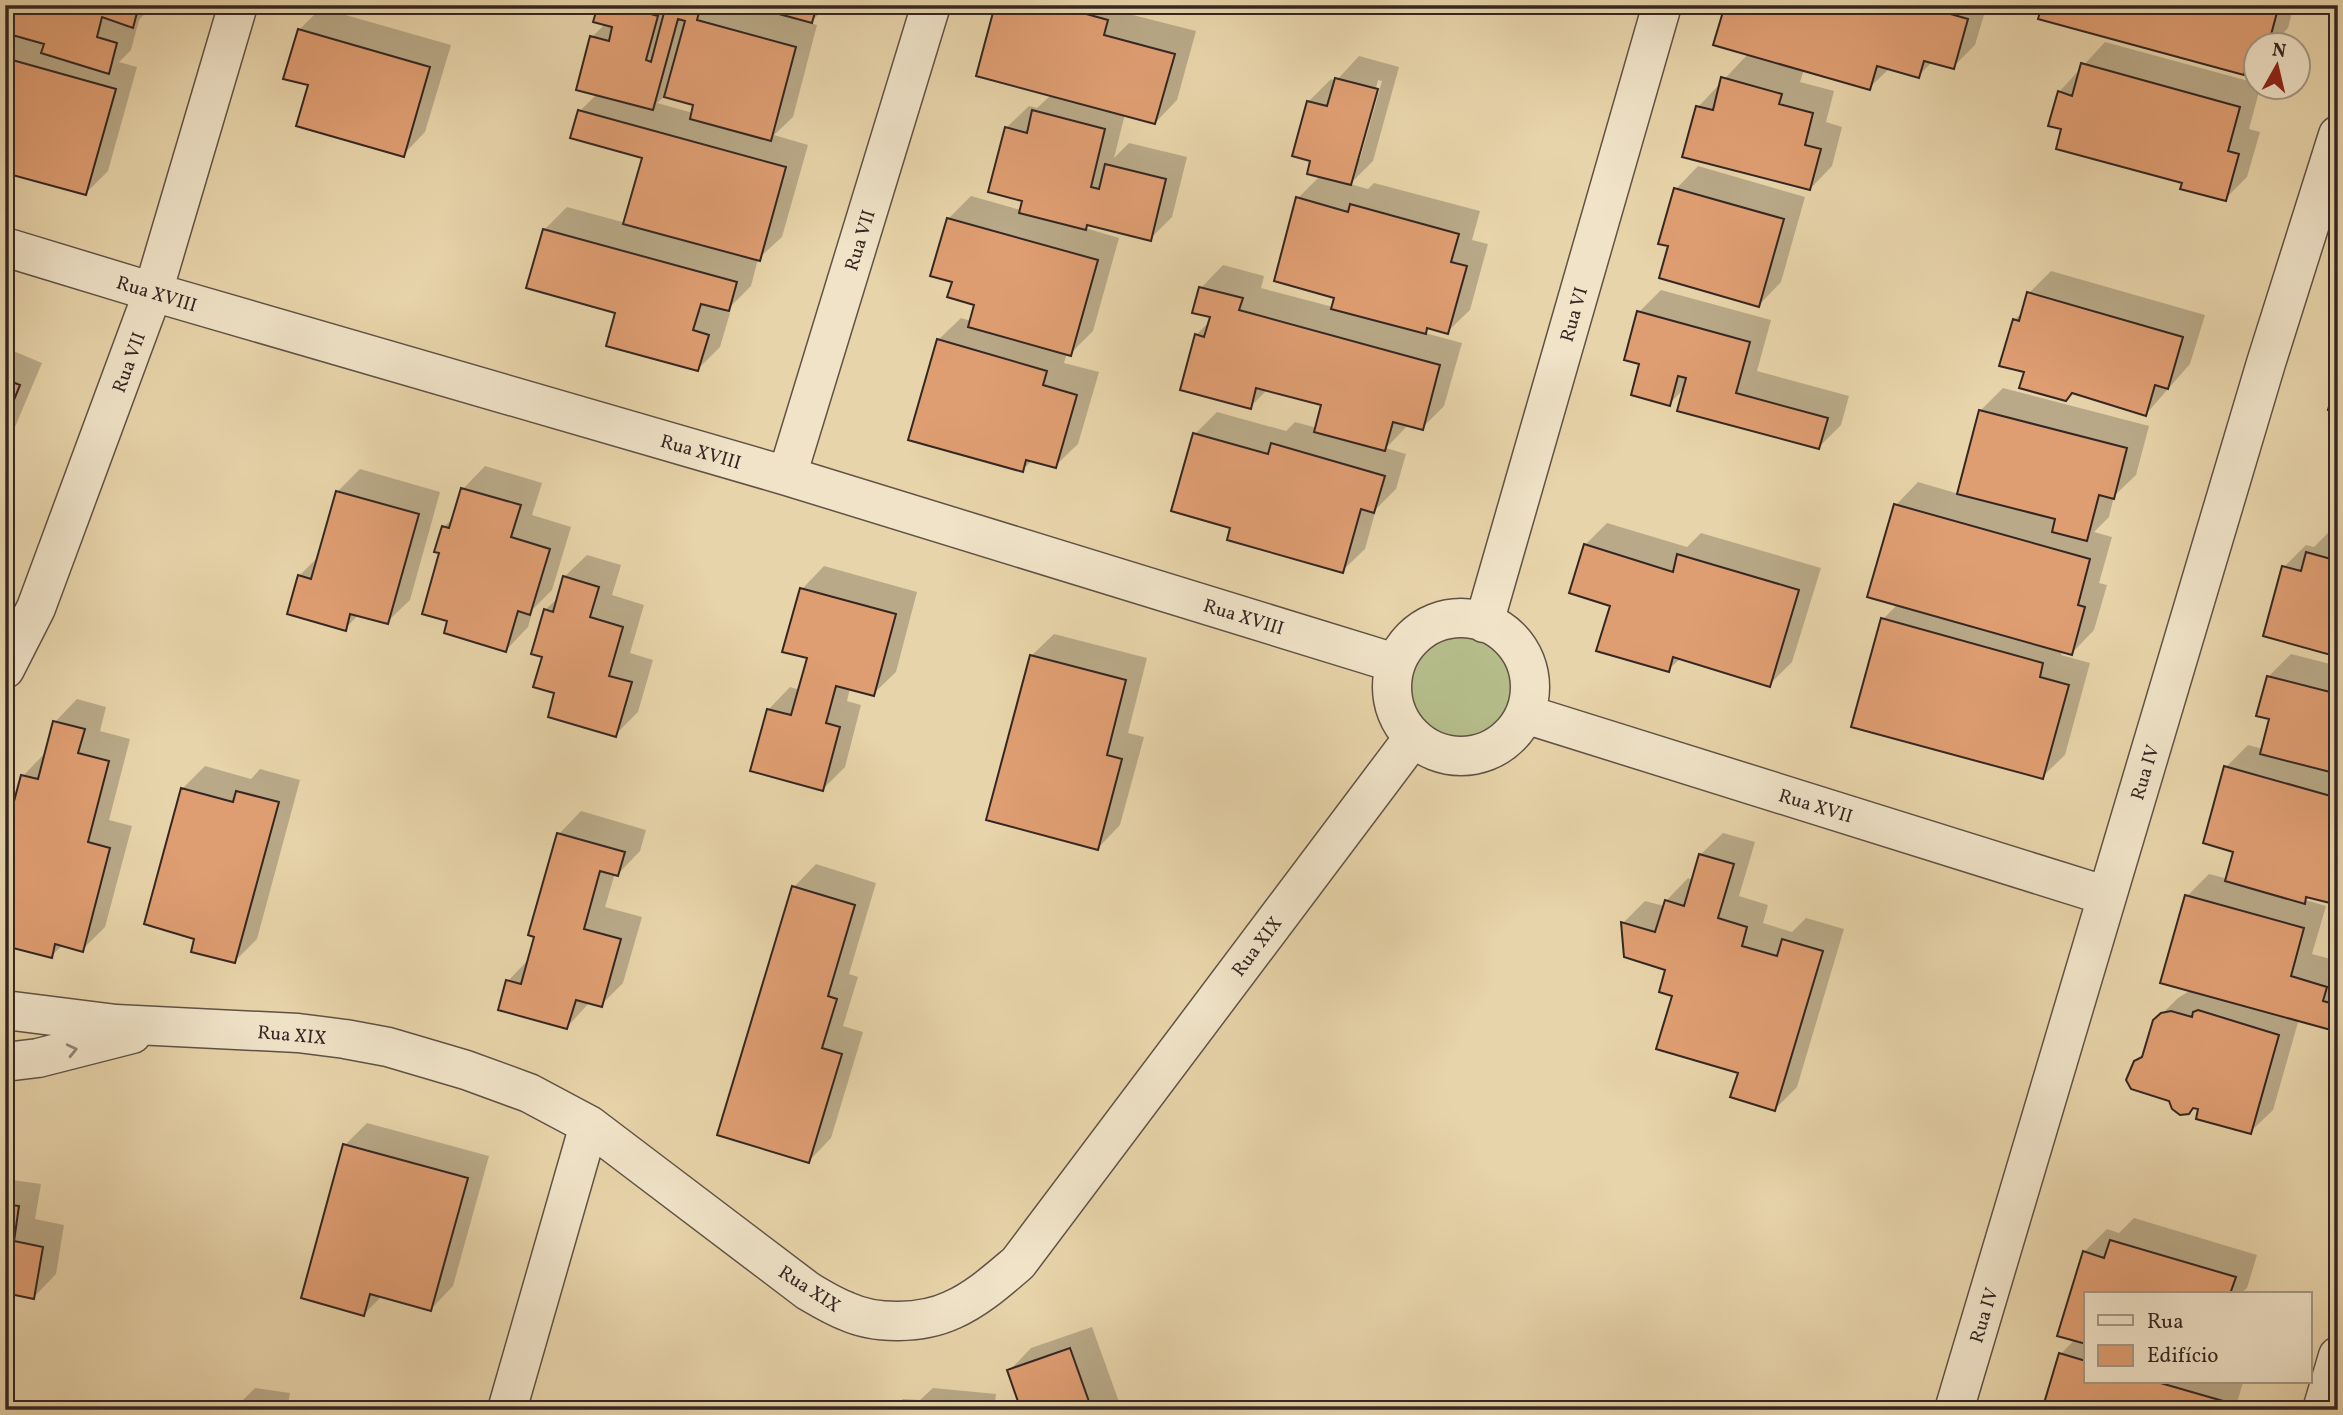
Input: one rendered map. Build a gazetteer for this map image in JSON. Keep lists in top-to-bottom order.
{
  "streets": {
    "street": [
      "Rua VII",
      "Rua XVIII",
      "Rua VI",
      "Rua IV",
      "Rua XVII",
      "Rua XIX"
    ]
  },
  "crossings": [
    ["Rua VII", "Rua XVIII"],
    ["Rua XVIII", "Rua VI"],
    ["Rua XVIII", "Rua XVII"],
    ["Rua XVIII", "Rua XIX"],
    ["Rua VI", "Rua XVII"],
    ["Rua VI", "Rua XIX"],
    ["Rua IV", "Rua XVII"],
    ["Rua XVII", "Rua XIX"]
  ],
  "legend": ["Rua", "Edifício"],
  "north": "top"
}
